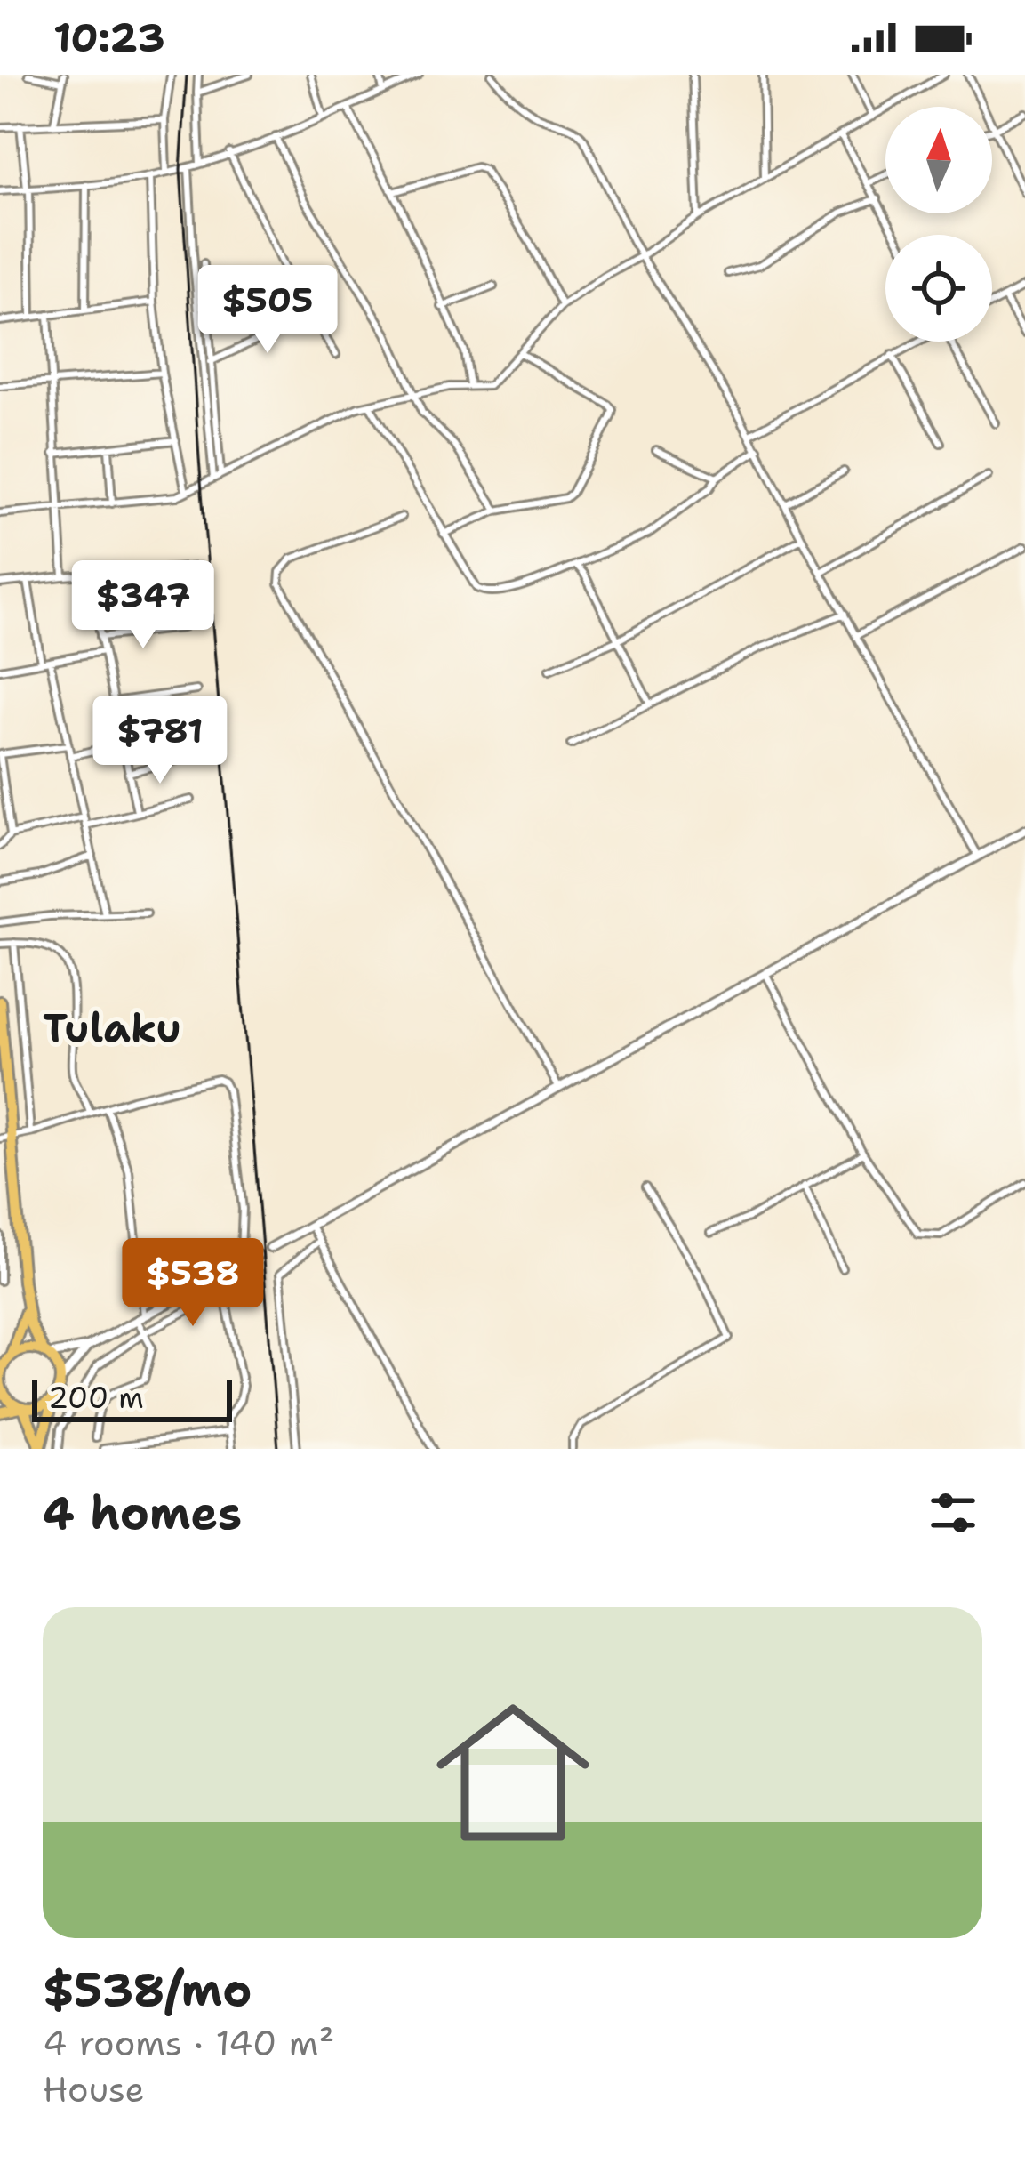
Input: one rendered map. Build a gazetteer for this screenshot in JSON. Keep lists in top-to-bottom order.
{
  "districts": ["Tulaku"],
  "scale_bar": "200 m",
  "north": "top",
  "page": {
    "status": "10:23",
    "price": [
      "$505",
      "$347",
      "$781",
      "$538"
    ],
    "scale": "200 m",
    "heading": "4 homes",
    "list": [
      {
        "name": "$538/mo",
        "note": "4 rooms · 140 m² · House"
      }
    ]
  }
}
